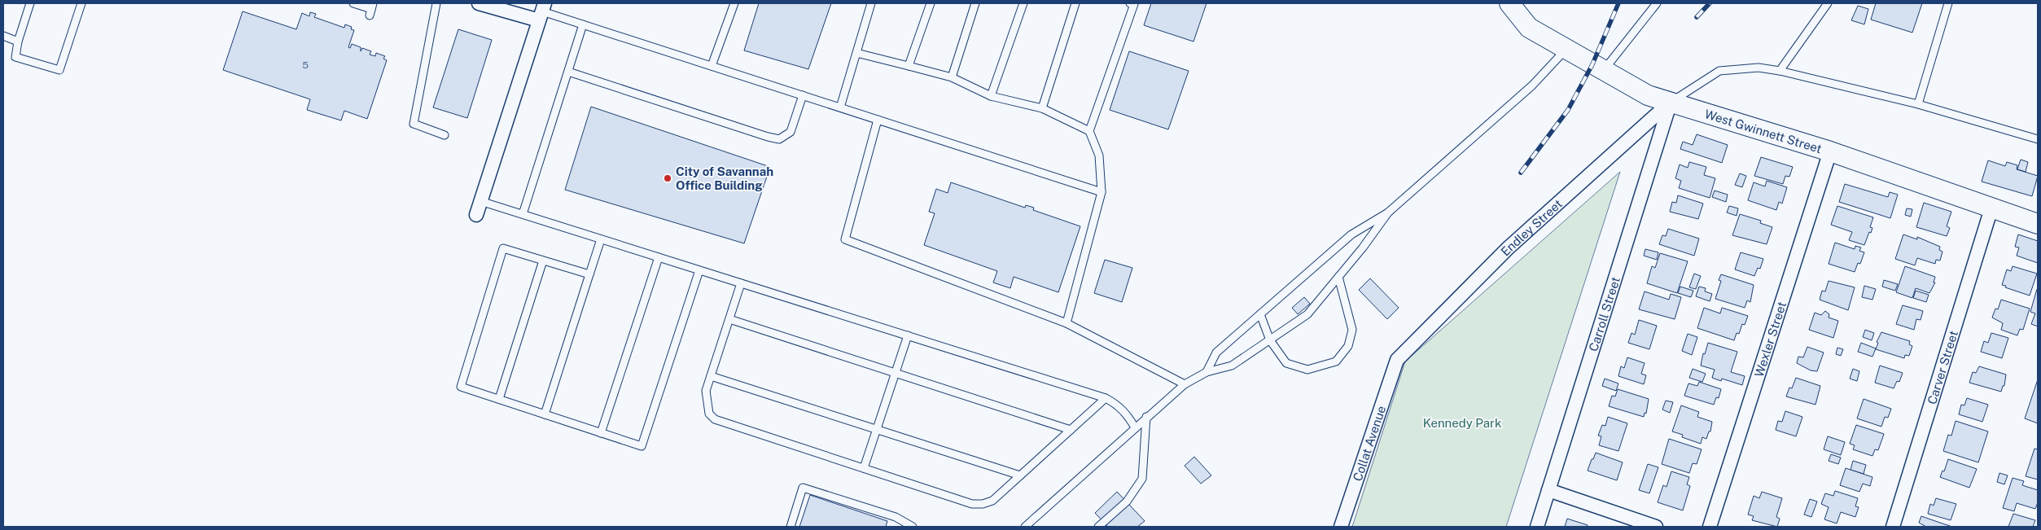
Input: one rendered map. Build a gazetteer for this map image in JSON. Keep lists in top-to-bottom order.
{
  "streets": {
    "main road": ["West Gwinnett Street"],
    "street": [
      "Endley Street",
      "Carroll Street",
      "Wexler Street",
      "Carver Street",
      "Collat Avenue"
    ]
  },
  "crossings": [
    ["West Gwinnett Street", "Endley Street"],
    ["West Gwinnett Street", "Carroll Street"],
    ["West Gwinnett Street", "Wexler Street"],
    ["West Gwinnett Street", "Carver Street"],
    ["Endley Street", "Carroll Street"],
    ["Endley Street", "Collat Avenue"]
  ],
  "parks": ["Kennedy Park"],
  "places": ["City of Savannah Office Building"],
  "house_numbers": ["5"]
}
